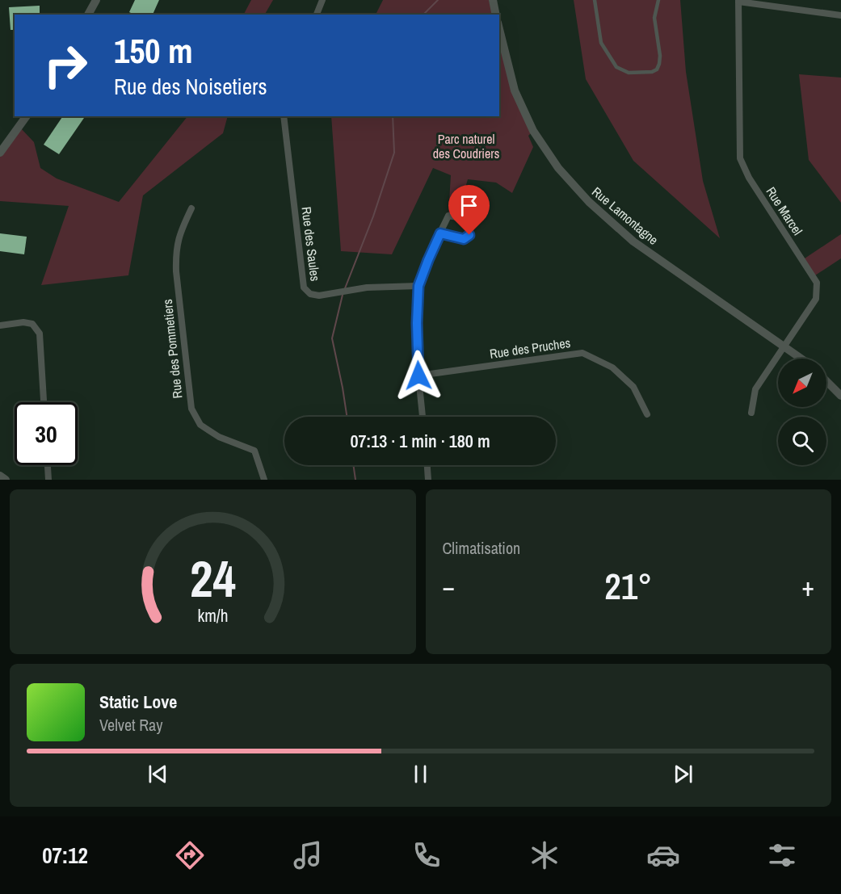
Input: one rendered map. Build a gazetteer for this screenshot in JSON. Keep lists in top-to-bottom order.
{
  "streets": {
    "street": [
      "Rue Marcel",
      "Rue Lamontagne",
      "Rue des Saules",
      "Rue des Pruches",
      "Rue des Pommetiers"
    ]
  },
  "crossings": [
    ["Rue Marcel", "Rue Lamontagne"]
  ],
  "parks": ["Parc naturel des Coudriers"],
  "north": "bottom left",
  "page": {
    "turn": ["150 m", "Rue des Noisetiers"],
    "limit": "30",
    "trip": "07:13 · 1 min · 180 m",
    "tile": "Climatisation",
    "heat": ["−", "21°", "+"],
    "song": ["Static Love", "Velvet Ray"],
    "tabs": "07:12",
    "gauge": ["24", "km/h"]
  }
}
